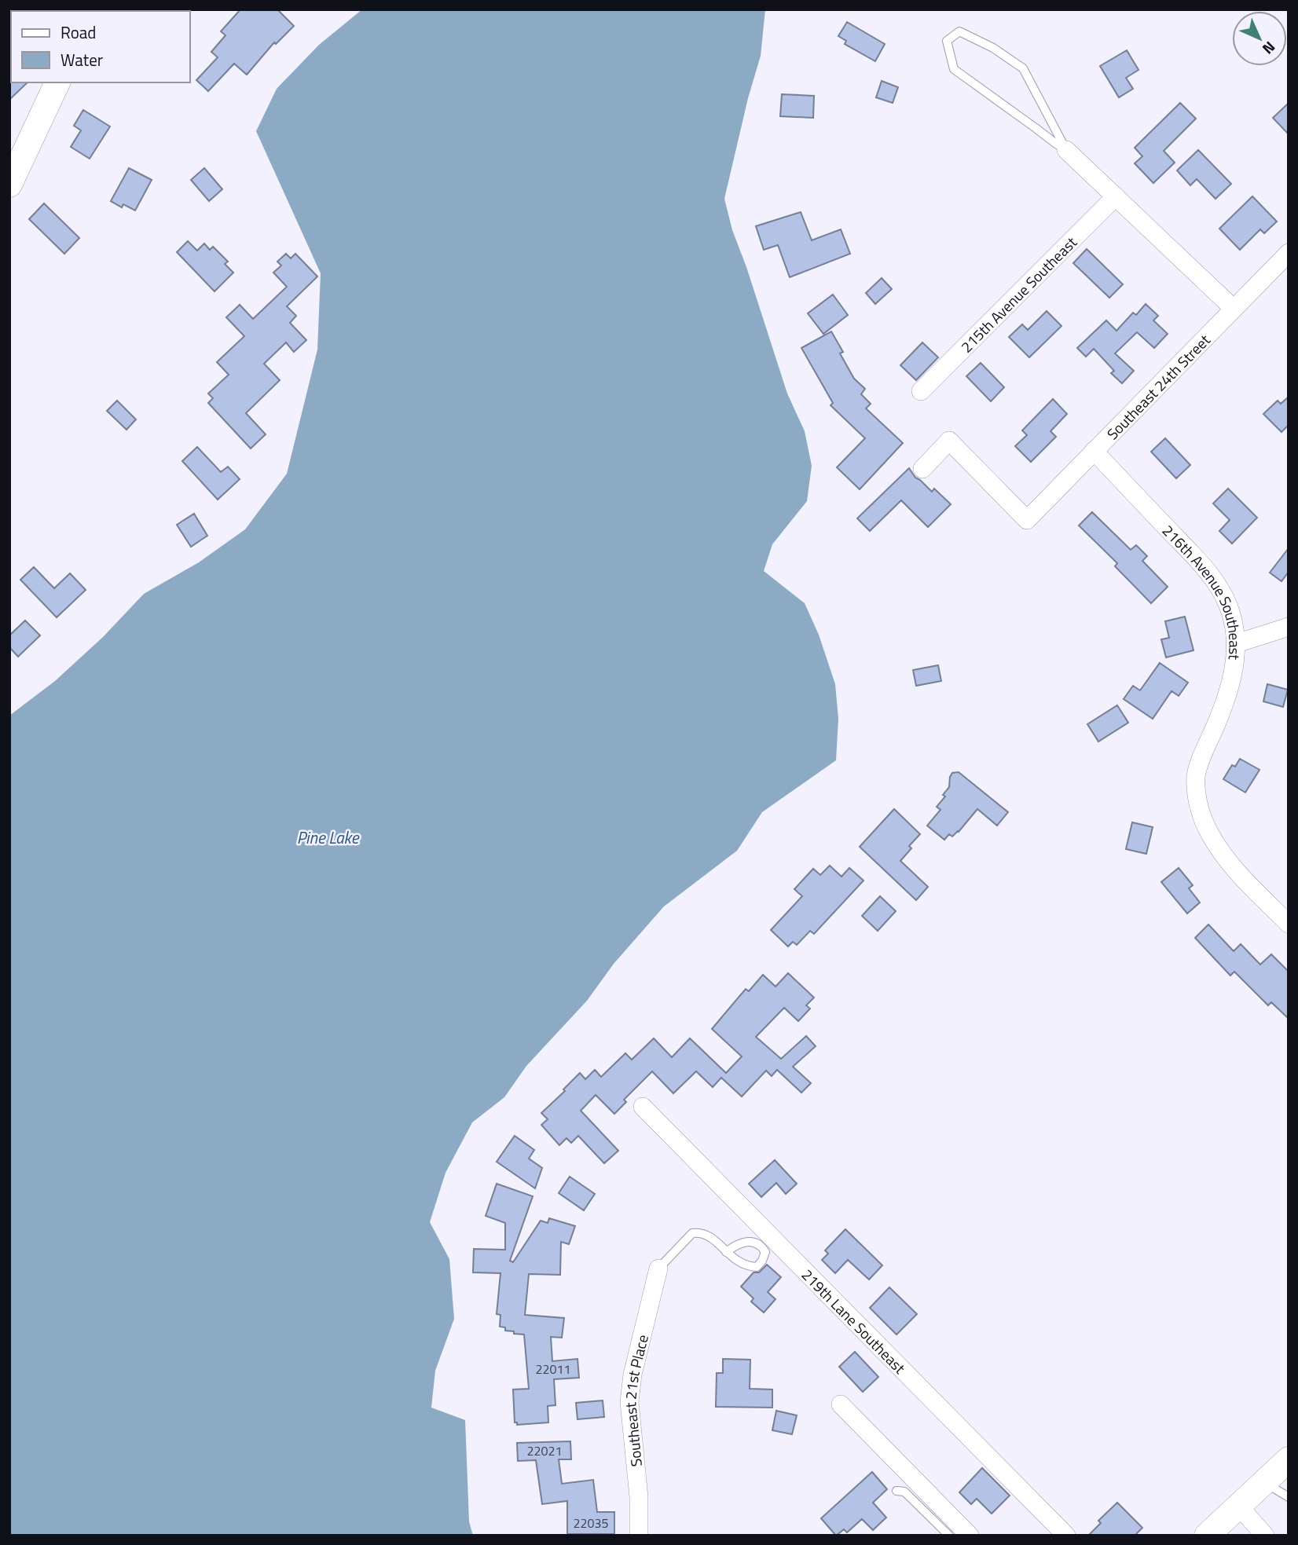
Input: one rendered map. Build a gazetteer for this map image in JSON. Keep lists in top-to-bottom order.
{
  "streets": {
    "street": [
      "215th Avenue Southeast",
      "Southeast 24th Street",
      "216th Avenue Southeast",
      "219th Lane Southeast",
      "Southeast 21st Place"
    ]
  },
  "crossings": [
    ["Southeast 24th Street", "216th Avenue Southeast"]
  ],
  "water": ["Pine Lake"],
  "house_numbers": ["22011", "22021", "22035"],
  "legend": ["Road", "Water"],
  "north": "bottom right"
}
